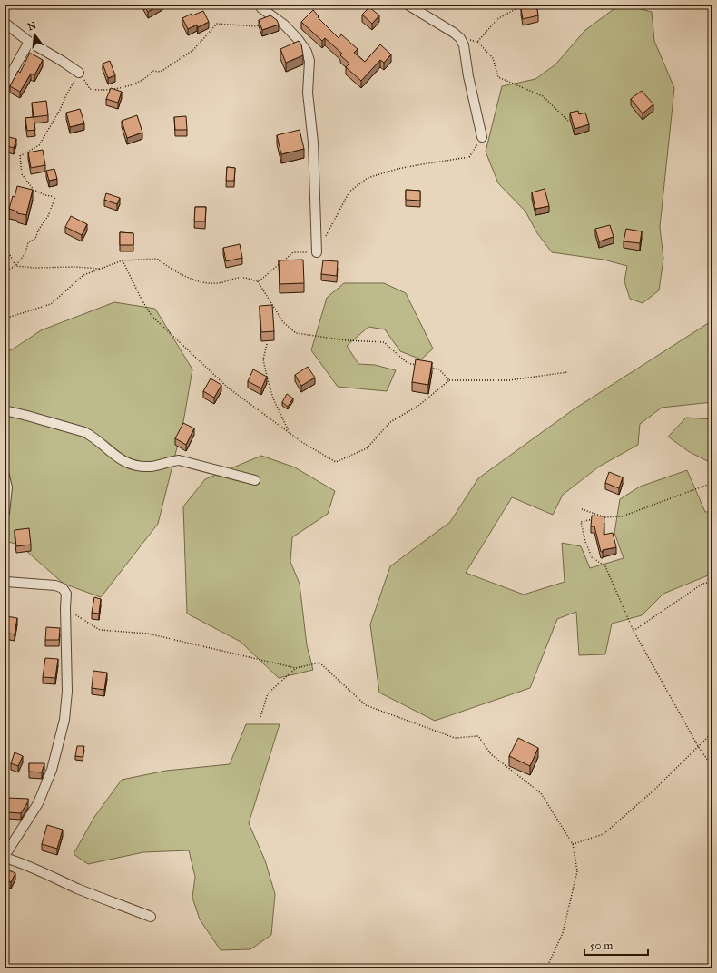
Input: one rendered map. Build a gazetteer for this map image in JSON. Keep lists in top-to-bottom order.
{
  "scale_bar": "50 m",
  "north": "top"
}
